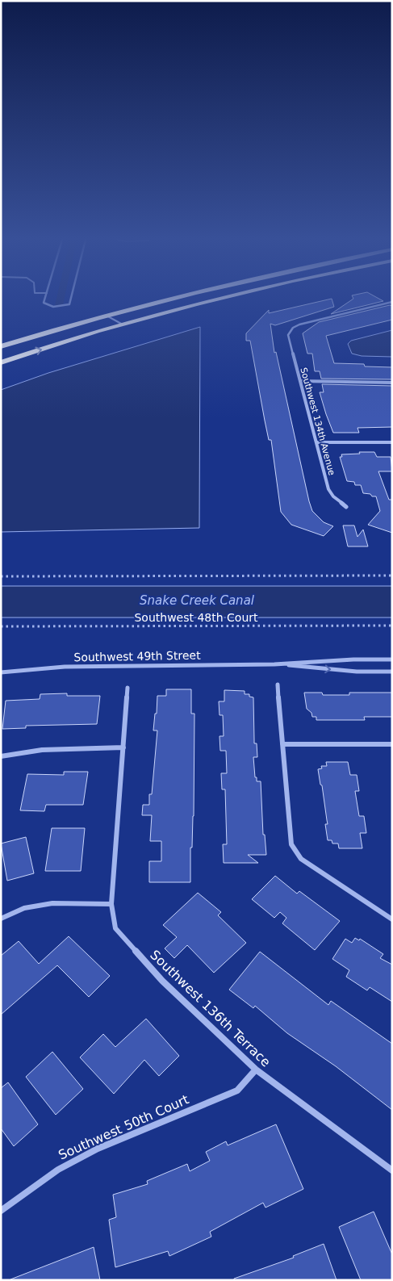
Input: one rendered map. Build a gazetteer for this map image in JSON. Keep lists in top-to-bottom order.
{
  "streets": {
    "street": [
      "Southwest 134th Avenue",
      "Southwest 49th Street",
      "Southwest 136th Terrace",
      "Southwest 50th Court"
    ],
    "path": ["Southwest 48th Court"]
  },
  "crossings": [
    ["Southwest 136th Terrace", "Southwest 50th Court"]
  ],
  "water": ["Snake Creek Canal"]
}
